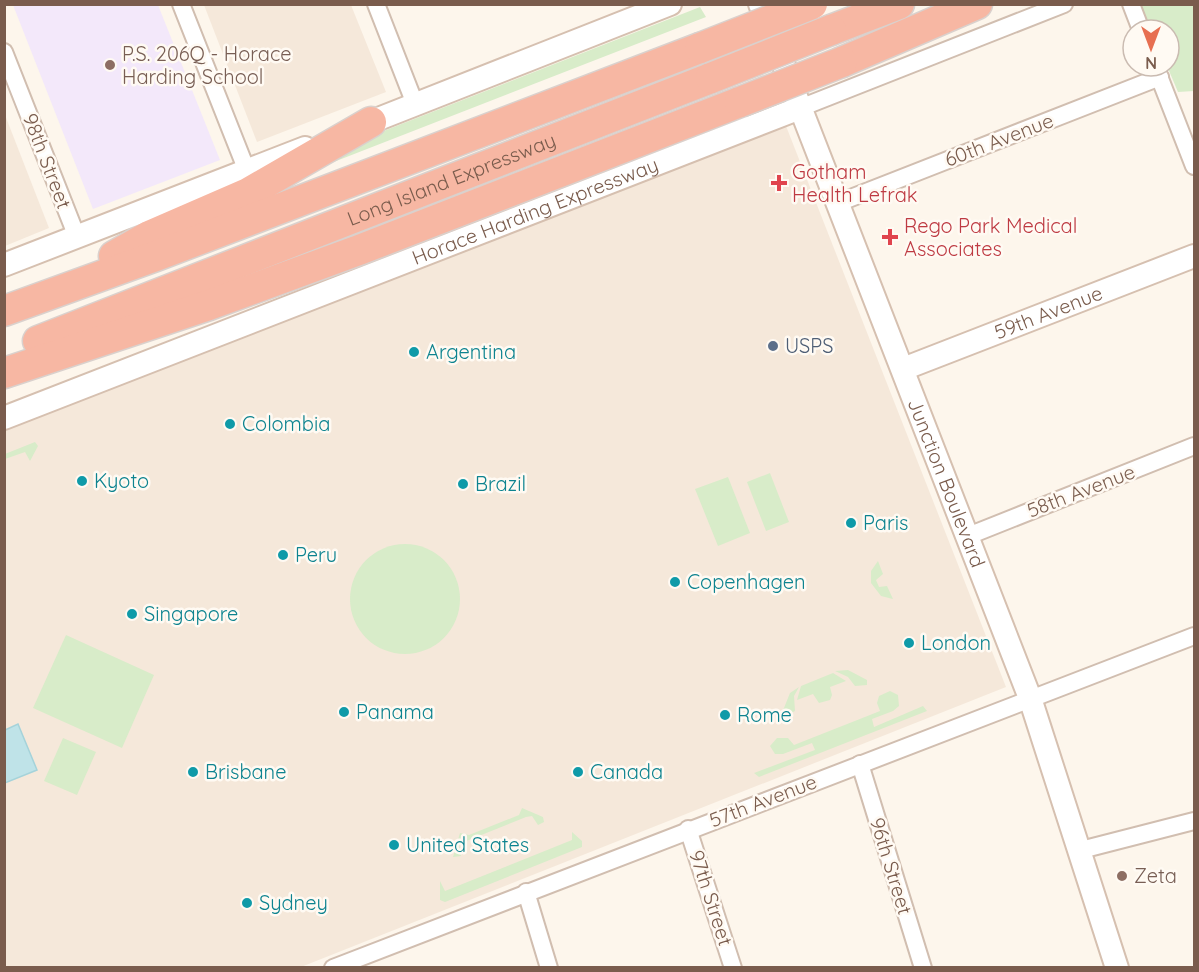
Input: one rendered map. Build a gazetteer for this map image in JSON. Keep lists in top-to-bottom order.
{
  "streets": {
    "highway": ["Long Island Expressway"],
    "main road": ["Horace Harding Expressway", "59th Avenue", "Junction Boulevard"],
    "street": [
      "60th Avenue",
      "98th Street",
      "58th Avenue",
      "57th Avenue",
      "96th Street",
      "97th Street"
    ]
  },
  "crossings": [
    ["60th Avenue", "Junction Boulevard"],
    ["Horace Harding Expressway", "Junction Boulevard"],
    ["59th Avenue", "Junction Boulevard"],
    ["Junction Boulevard", "58th Avenue"],
    ["Junction Boulevard", "57th Avenue"],
    ["57th Avenue", "96th Street"],
    ["57th Avenue", "97th Street"]
  ],
  "places": {
    "other": [
      "P.S. 206Q - Horace Harding School",
      "USPS",
      "Argentina",
      "Colombia",
      "Kyoto",
      "Brazil",
      "Paris",
      "Peru",
      "Copenhagen",
      "Singapore",
      "London",
      "Panama",
      "Rome",
      "Brisbane",
      "Canada",
      "United States",
      "Zeta",
      "Sydney"
    ],
    "health": ["Gotham Health Lefrak", "Rego Park Medical Associates"]
  },
  "north": "bottom"
}
